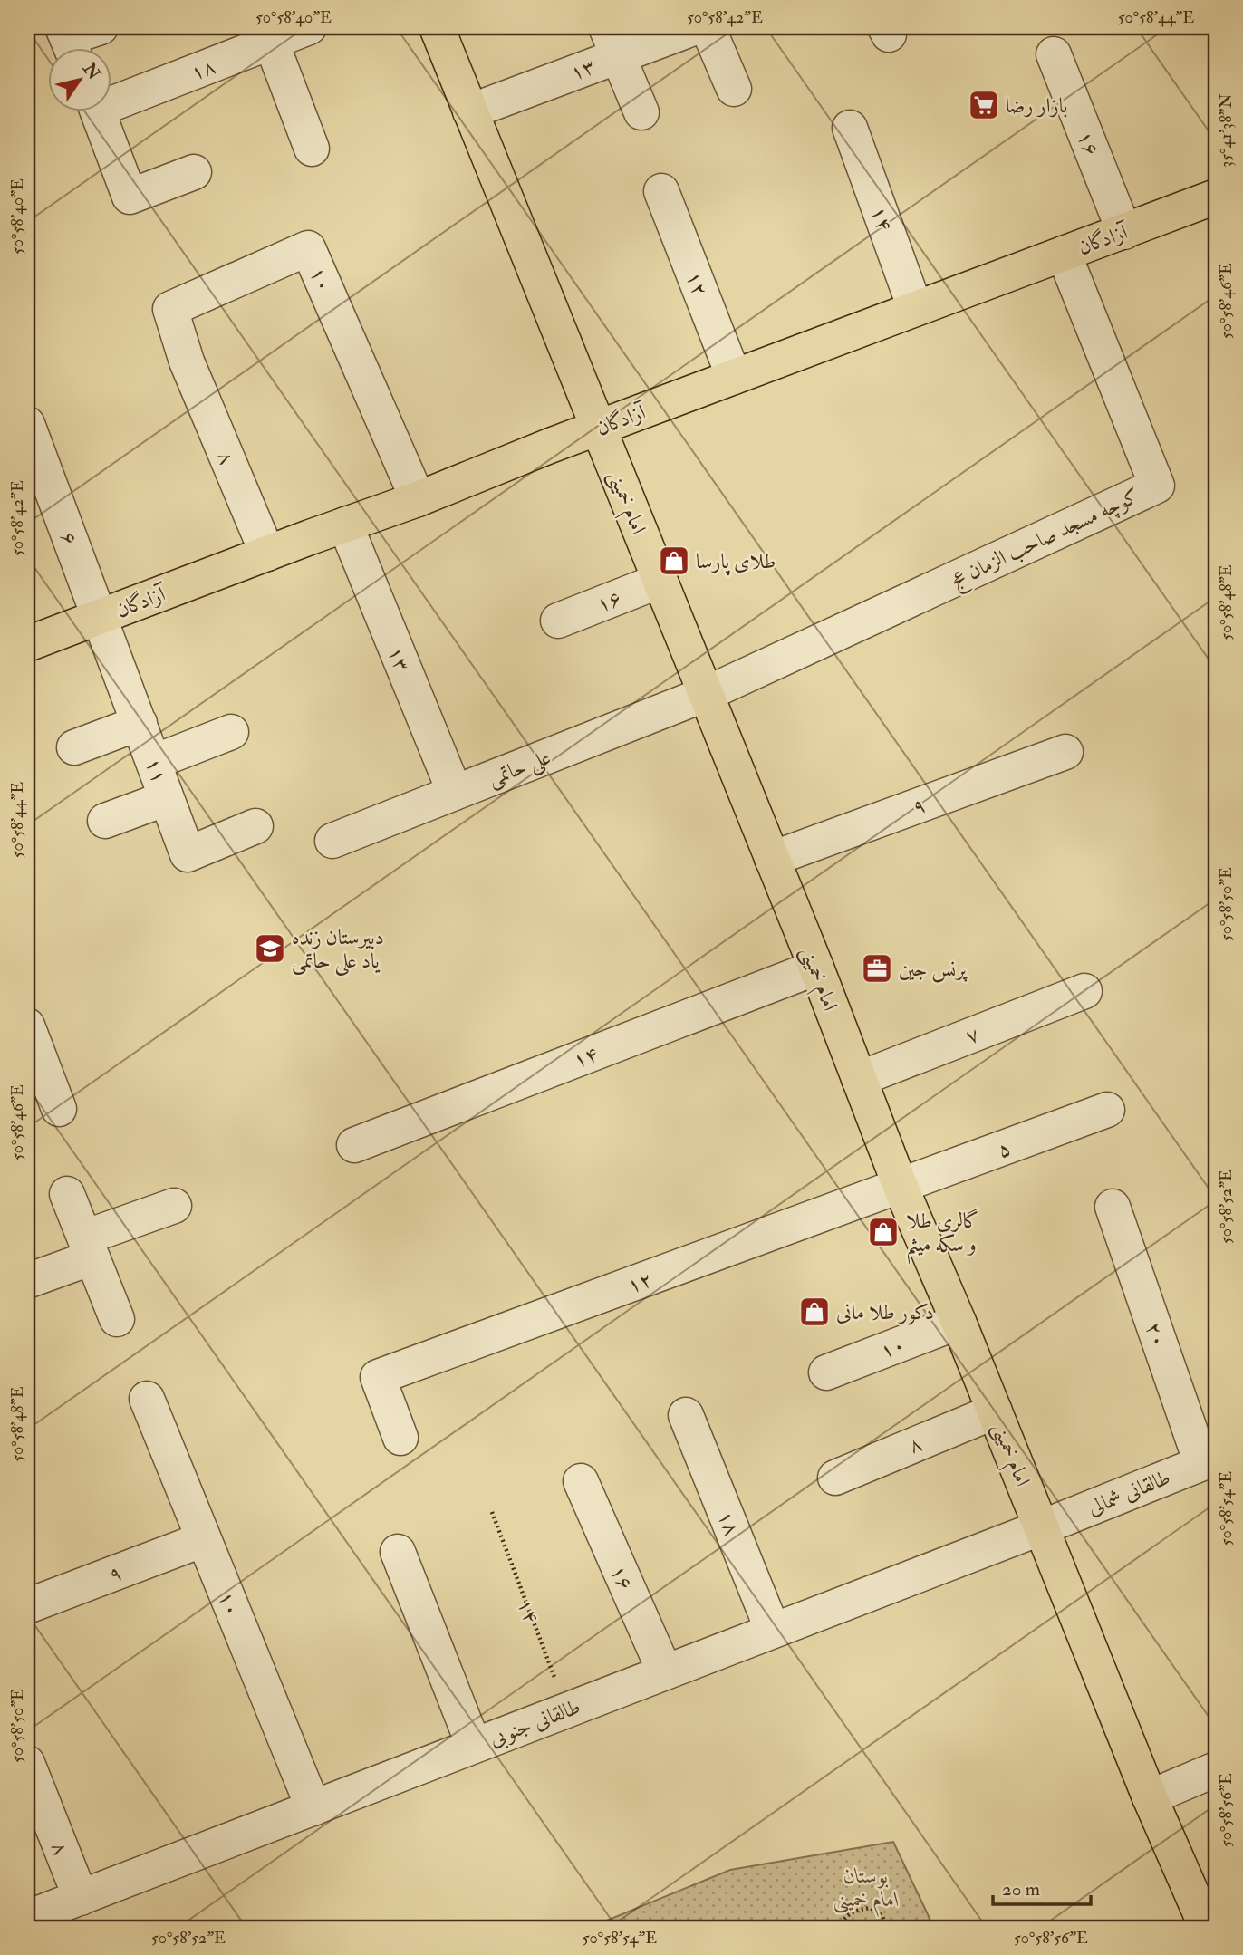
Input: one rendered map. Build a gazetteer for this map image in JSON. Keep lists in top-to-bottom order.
{
  "streets": {
    "main road": ["آزادگان", "امام خمینی"],
    "street": [
      "۱۸",
      "۱۳",
      "۱۶",
      "۱۴",
      "۱۰",
      "۱۲",
      "۸",
      "کوچه مسجد صاحب الزمان عج",
      "۶",
      "علی حاتمی",
      "۱۱",
      "۹",
      "۷",
      "۵",
      "۲۰",
      "طالقانی شمالی",
      "طالقانی جنوبی"
    ]
  },
  "crossings": [
    ["۱۸", "طالقانی جنوبی"],
    ["۱۳", "آزادگان"],
    ["۱۳", "امام خمینی"],
    ["۱۳", "علی حاتمی"],
    ["۱۶", "آزادگان"],
    ["۱۶", "امام خمینی"],
    ["۱۶", "طالقانی جنوبی"],
    ["۱۴", "آزادگان"],
    ["۱۴", "امام خمینی"],
    ["۱۴", "طالقانی جنوبی"],
    ["آزادگان", "۱۰"],
    ["آزادگان", "۱۲"],
    ["آزادگان", "۸"],
    ["آزادگان", "امام خمینی"],
    ["آزادگان", "کوچه مسجد صاحب الزمان عج"],
    ["آزادگان", "۶"],
    ["آزادگان", "۱۱"],
    ["۱۰", "۸"],
    ["۱۰", "امام خمینی"],
    ["۱۰", "۹"],
    ["۱۰", "طالقانی جنوبی"],
    ["۱۲", "امام خمینی"],
    ["۱۲", "۵"],
    ["۸", "امام خمینی"],
    ["۸", "طالقانی جنوبی"],
    ["امام خمینی", "کوچه مسجد صاحب الزمان عج"],
    ["امام خمینی", "علی حاتمی"],
    ["امام خمینی", "۹"],
    ["امام خمینی", "۷"],
    ["امام خمینی", "۵"],
    ["امام خمینی", "طالقانی شمالی"],
    ["امام خمینی", "طالقانی جنوبی"],
    ["کوچه مسجد صاحب الزمان عج", "علی حاتمی"],
    ["۶", "۱۱"],
    ["۲۰", "طالقانی شمالی"],
    ["طالقانی شمالی", "طالقانی جنوبی"]
  ],
  "parks": ["بوستان امام خمینی"],
  "places": {
    "supermarket": ["بازار رضا"],
    "shop": ["طلای پارسا", "گالری طلا و سکه میثم", "دکور طلا مانی"],
    "school or university": ["دبیرستان زنده یاد علی حاتمی"],
    "office": ["پرنس جین"]
  },
  "scale_bar": "20 m",
  "north": "top right",
  "coordinates": [
    "50°58'40\"E",
    "50°58'42\"E",
    "50°58'44\"E",
    "35°41'38\"N",
    "50°58'46\"E",
    "50°58'48\"E",
    "50°58'50\"E",
    "50°58'52\"E",
    "50°58'54\"E",
    "50°58'56\"E"
  ]
}
